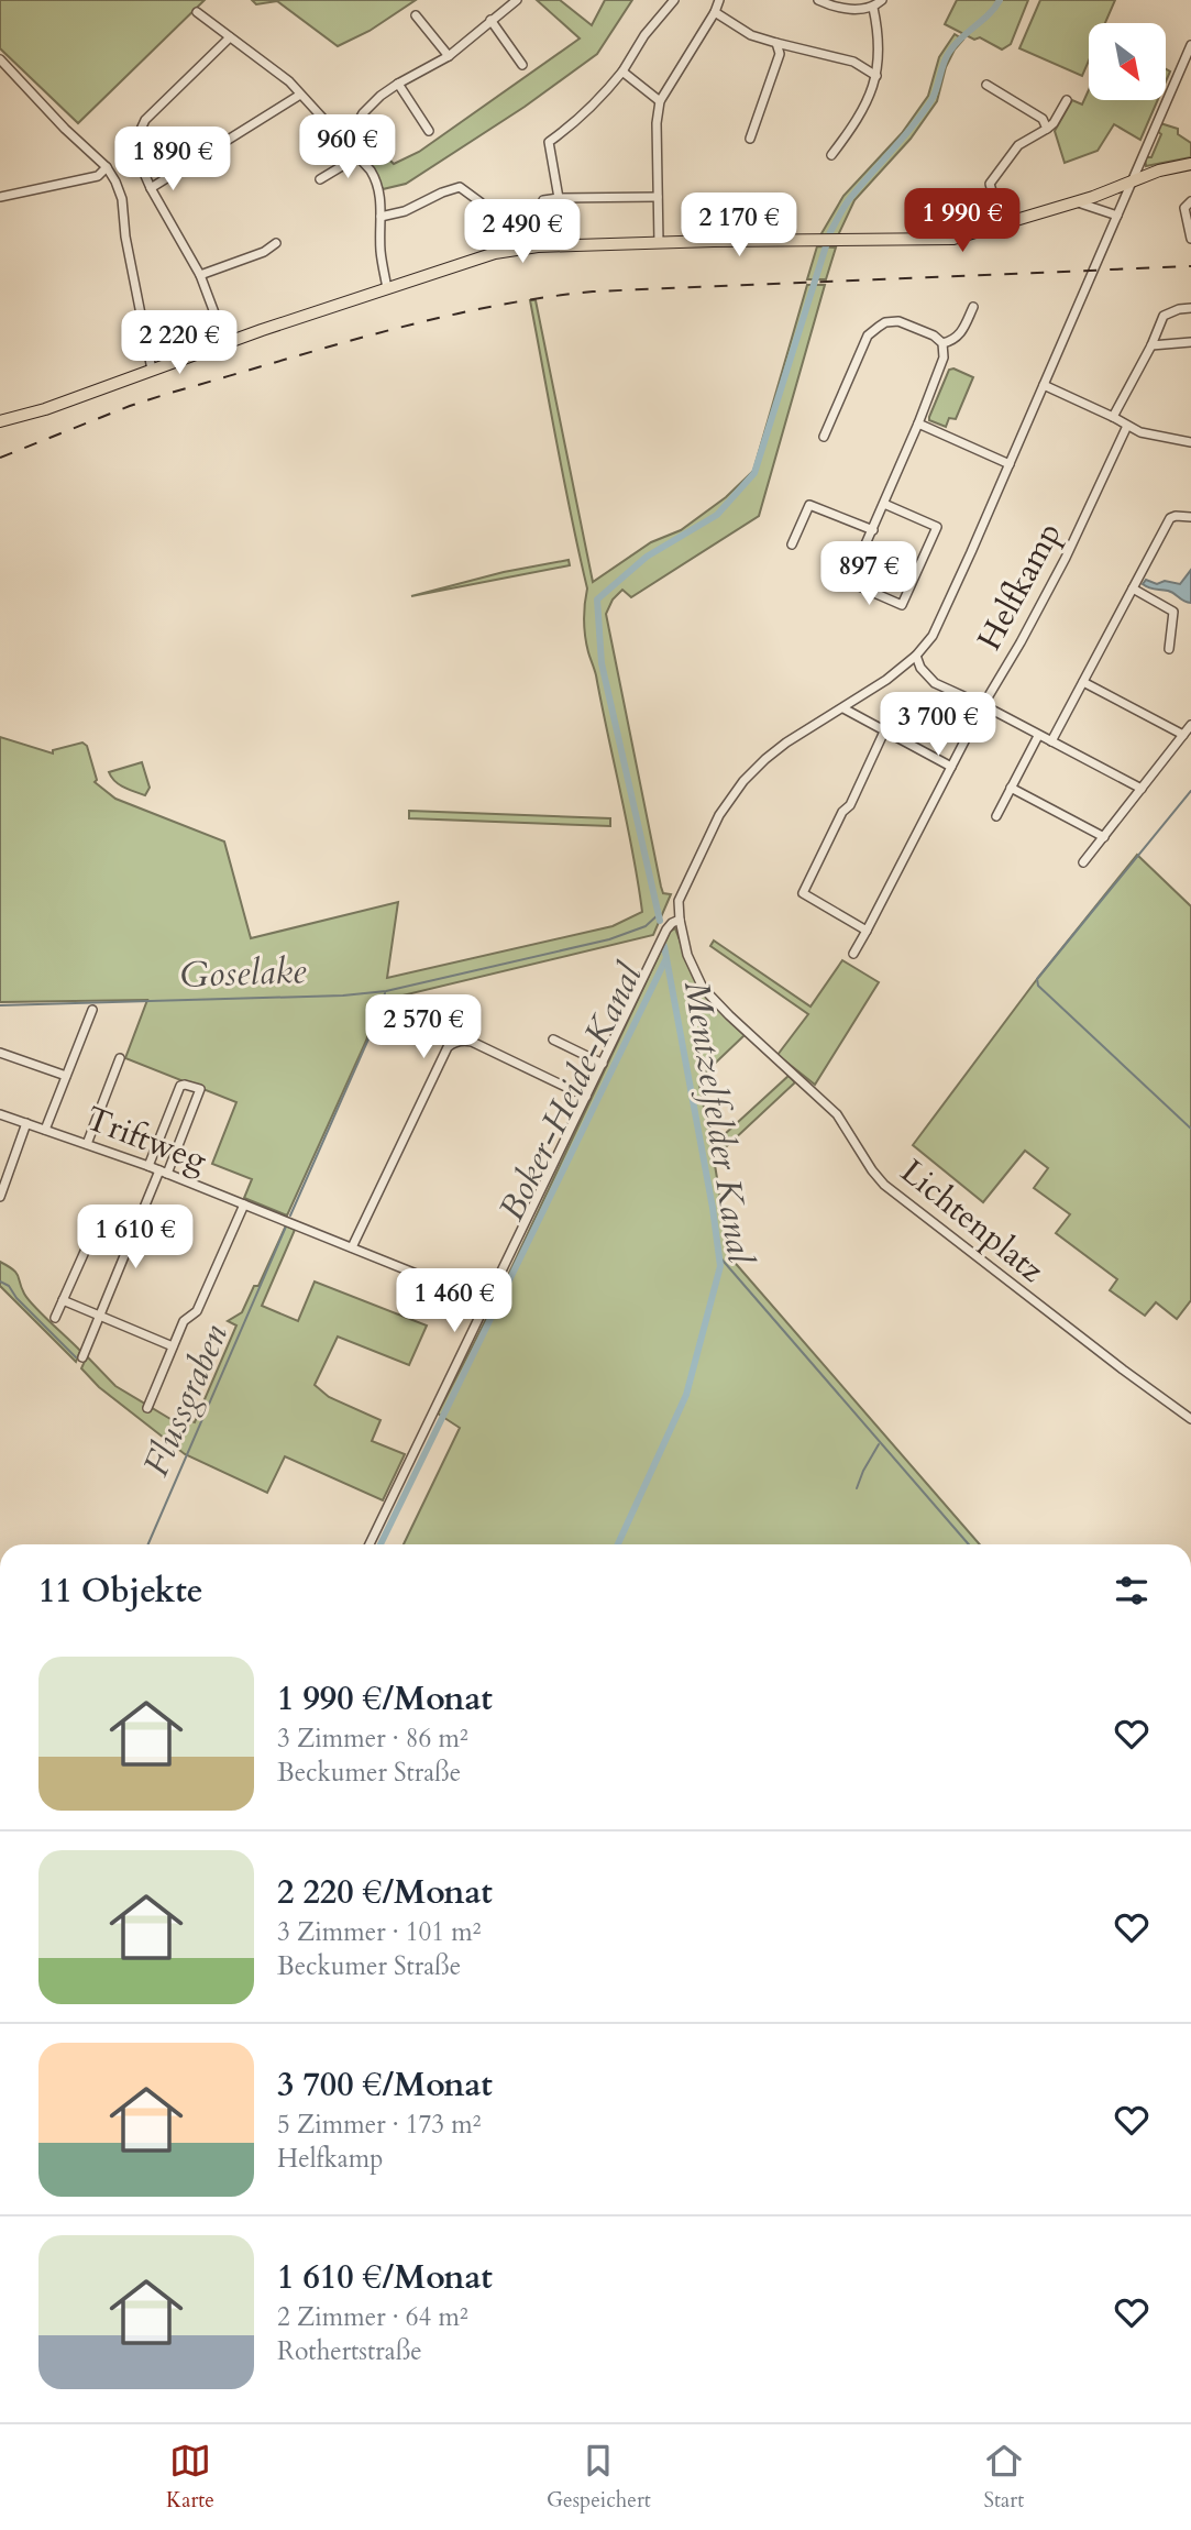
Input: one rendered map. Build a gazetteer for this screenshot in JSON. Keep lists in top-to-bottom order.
{
  "streets": {
    "street": ["Helfkamp", "Triftweg", "Lichtenplatz"]
  },
  "water": [
    "Goselake",
    "Boker-Heide-Kanal",
    "Mentzelfelder Kanal",
    "Flussgraben"
  ],
  "north": "bottom right",
  "page": {
    "price": [
      "960 €",
      "1 890 €",
      "1 990 €",
      "2 170 €",
      "2 490 €",
      "2 220 €",
      "897 €",
      "3 700 €",
      "2 570 €",
      "1 610 €",
      "1 460 €"
    ],
    "heading": "11 Objekte",
    "list": [
      {
        "name": "1 990 €/Monat",
        "note": "3 Zimmer · 86 m² · Beckumer Straße"
      },
      {
        "name": "2 220 €/Monat",
        "note": "3 Zimmer · 101 m² · Beckumer Straße"
      },
      {
        "name": "3 700 €/Monat",
        "note": "5 Zimmer · 173 m² · Helfkamp"
      },
      {
        "name": "1 610 €/Monat",
        "note": "2 Zimmer · 64 m² · Rothertstraße"
      }
    ],
    "tabs": ["Karte", "Gespeichert", "Start"]
  }
}
